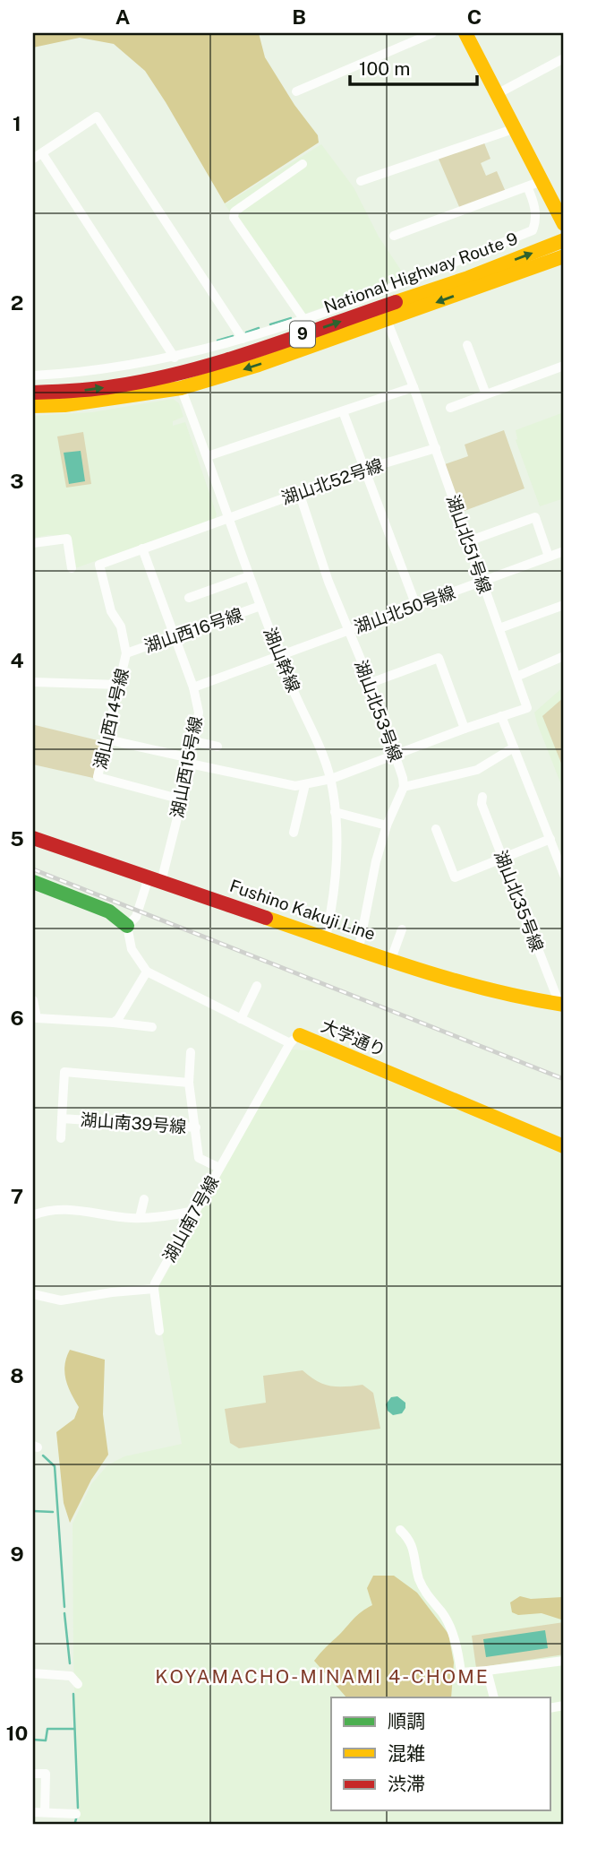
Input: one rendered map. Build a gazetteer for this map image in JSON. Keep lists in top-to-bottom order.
{
  "streets": {
    "main road": [
      "National Highway Route 9",
      "9",
      "Fushino Kakuji Line",
      "大学通り"
    ],
    "street": [
      "湖山北52号線",
      "湖山北51号線",
      "湖山北50号線",
      "湖山西16号線",
      "湖山幹線",
      "湖山北53号線",
      "湖山西14号線",
      "湖山西15号線",
      "湖山北35号線",
      "湖山南39号線",
      "湖山南7号線"
    ]
  },
  "crossings": [
    ["National Highway Route 9", "湖山北51号線"],
    ["National Highway Route 9", "湖山幹線"],
    ["湖山北52号線", "湖山北51号線"],
    ["湖山北52号線", "湖山幹線"],
    ["湖山北52号線", "湖山北53号線"],
    ["湖山北52号線", "湖山西14号線"],
    ["湖山北51号線", "湖山北50号線"],
    ["湖山北51号線", "湖山幹線"],
    ["湖山北51号線", "湖山北53号線"],
    ["湖山北51号線", "湖山西14号線"],
    ["湖山北51号線", "湖山西15号線"],
    ["湖山北50号線", "湖山幹線"],
    ["湖山北50号線", "湖山北53号線"],
    ["湖山北50号線", "湖山西15号線"],
    ["湖山西16号線", "湖山幹線"],
    ["湖山西16号線", "湖山西14号線"],
    ["湖山西16号線", "湖山西15号線"],
    ["湖山幹線", "湖山西14号線"],
    ["湖山幹線", "Fushino Kakuji Line"],
    ["湖山西14号線", "湖山西15号線"],
    ["湖山西15号線", "Fushino Kakuji Line"],
    ["湖山北35号線", "Fushino Kakuji Line"],
    ["大学通り", "湖山南7号線"],
    ["湖山南39号線", "湖山南7号線"]
  ],
  "districts": ["KOYAMACHO-MINAMI 4-CHOME"],
  "legend": ["順調", "混雑", "渋滞"],
  "scale_bar": "100 m",
  "grid": {
    "columns": ["A", "B", "C"],
    "rows": [
      "1",
      "2",
      "3",
      "4",
      "5",
      "6",
      "7",
      "8",
      "9",
      "10"
    ]
  }
}
